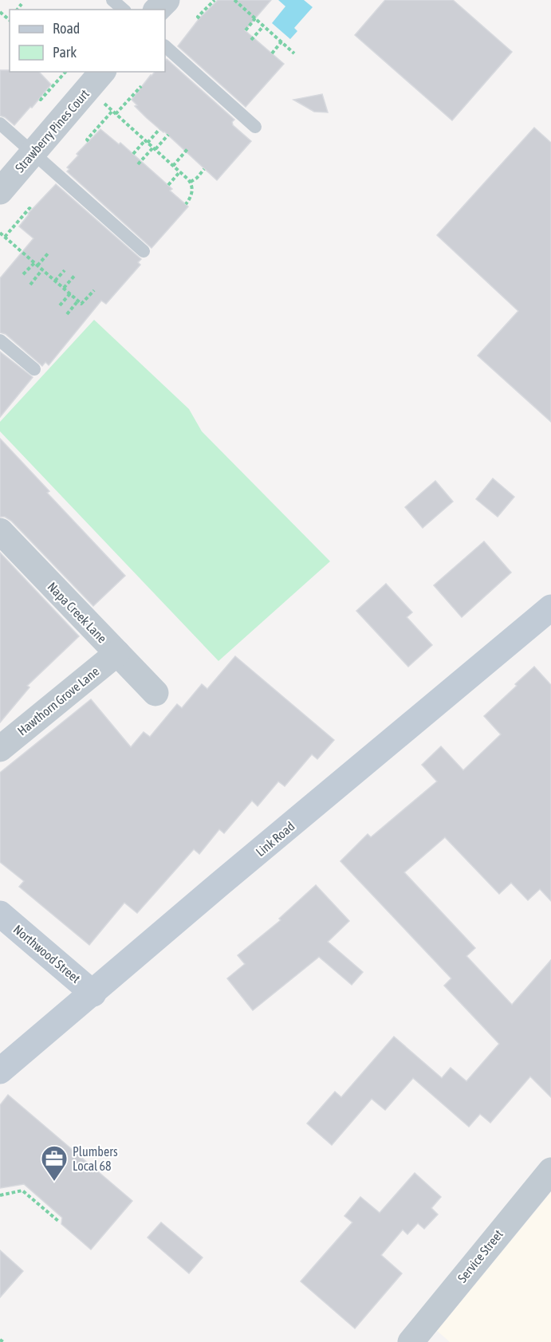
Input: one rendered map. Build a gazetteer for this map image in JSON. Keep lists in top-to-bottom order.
{
  "streets": {
    "street": [
      "Strawberry Pines Court",
      "Napa Creek Lane",
      "Hawthorn Grove Lane",
      "Link Road",
      "Northwood Street",
      "Service Street"
    ]
  },
  "crossings": [
    ["Napa Creek Lane", "Hawthorn Grove Lane"],
    ["Link Road", "Northwood Street"]
  ],
  "places": {
    "office": ["Plumbers Local 68"]
  },
  "legend": ["Road", "Park"]
}
